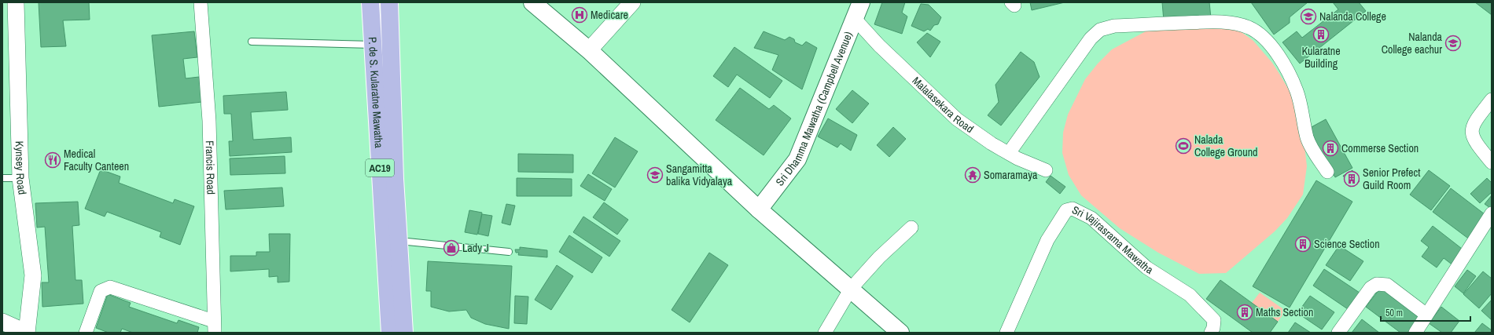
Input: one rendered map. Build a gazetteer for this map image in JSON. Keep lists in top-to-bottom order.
{
  "streets": {
    "main road": ["P. de S. Kularatne Mawatha", "Sri Dhamma Mawatha (Campbell Avenue)", "AC19"],
    "street": [
      "Malalasekara Road",
      "Francis Road",
      "Kynsey Road",
      "Sri Vajirasrama Mawatha"
    ]
  },
  "crossings": [
    ["Malalasekara Road", "Sri Dhamma Mawatha (Campbell Avenue)"]
  ],
  "places": {
    "hospital": ["Medicare"],
    "school or university": ["Nalanda College", "Nalanda College eachur", "Sangamitta balika Vidyalaya"],
    "building": [
      "Kularatne Building",
      "Commerse Section",
      "Senior Prefect Guild Room",
      "Science Section",
      "Maths Section"
    ],
    "sports": ["Nalada College Ground"],
    "restaurant": ["Medical Faculty Canteen"],
    "temple": ["Somaramaya"],
    "shop": ["Lady J"]
  },
  "scale_bar": "50 m"
}
